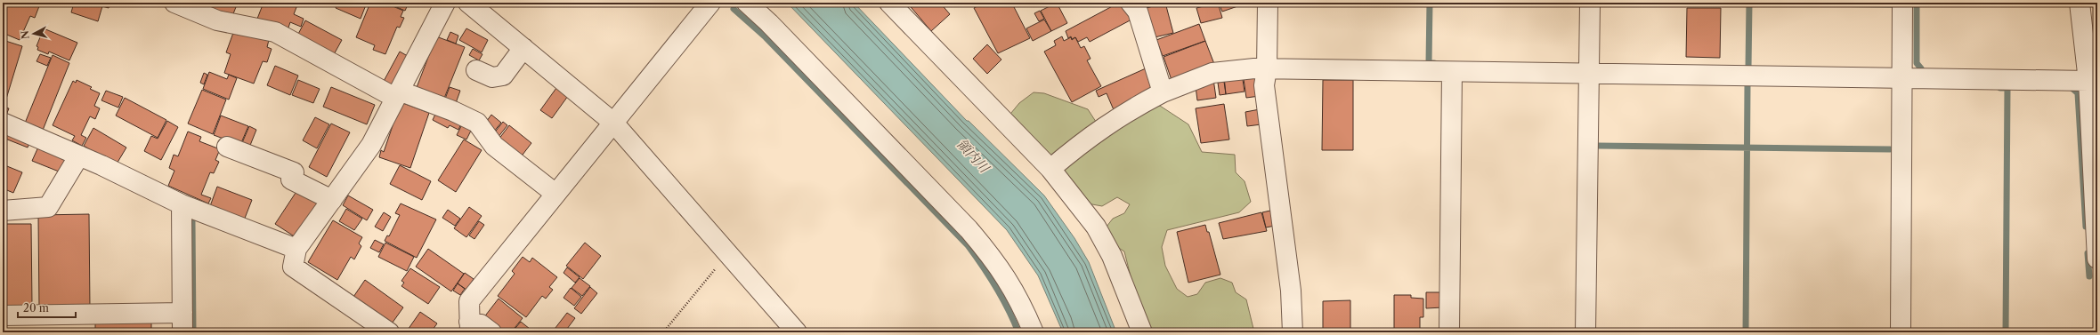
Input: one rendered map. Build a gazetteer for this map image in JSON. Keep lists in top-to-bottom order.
{
  "water": ["領内川"],
  "scale_bar": "20 m",
  "north": "left"
}
